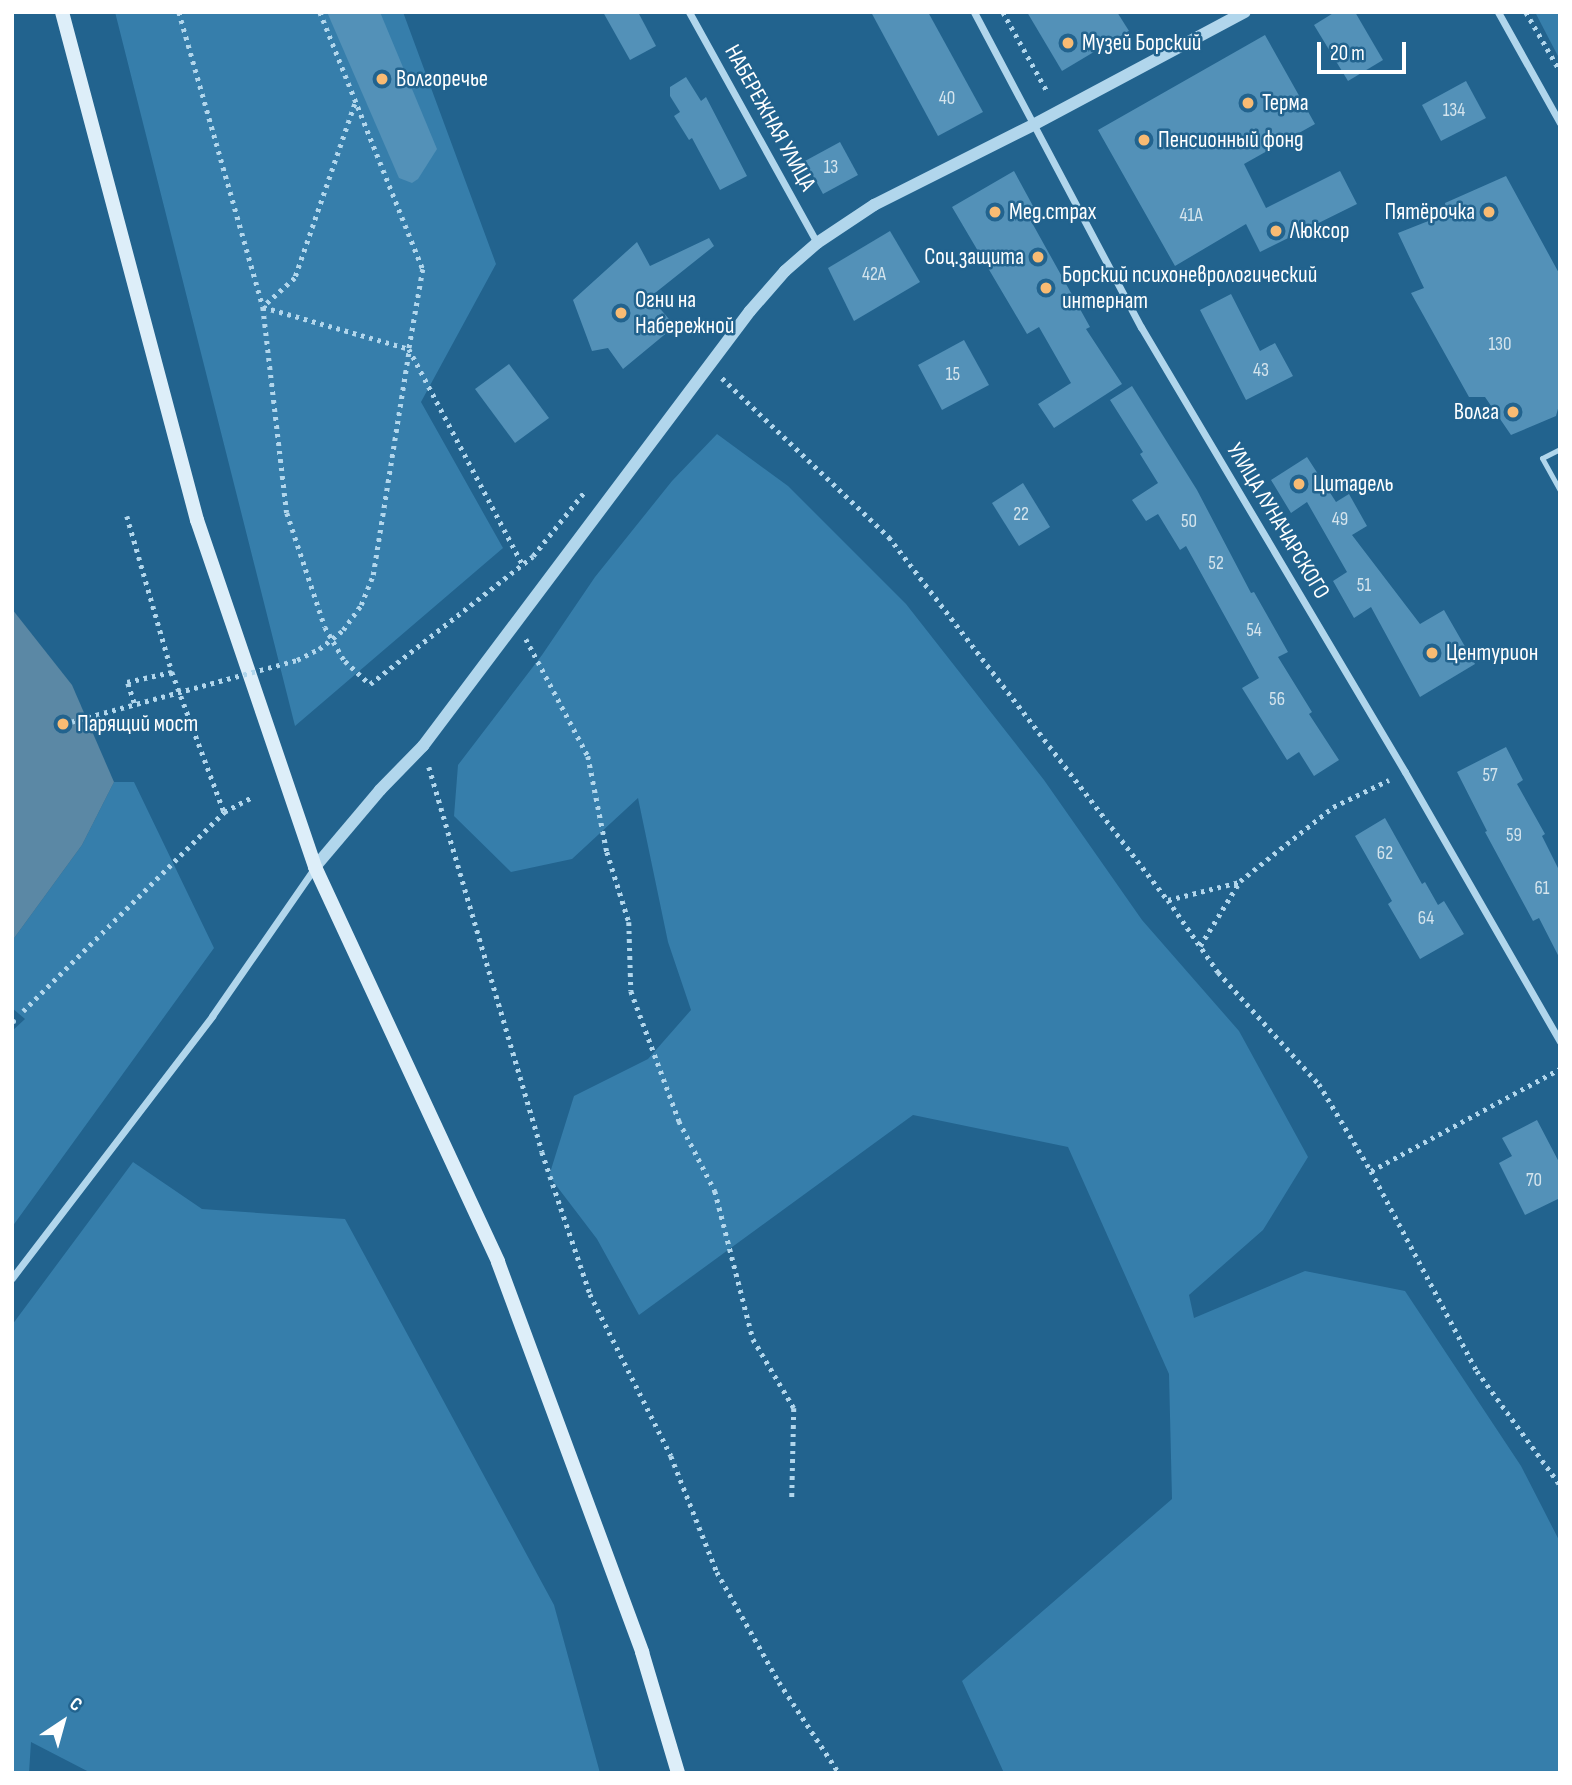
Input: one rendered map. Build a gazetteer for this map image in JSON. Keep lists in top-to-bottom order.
{
  "streets": {
    "street": ["НАБЕРЕЖНАЯ УЛИЦА", "УЛИЦА ЛУНАЧАРСКОГО"]
  },
  "places": [
    "Музей Борский",
    "Волгоречье",
    "Терма",
    "Пенсионный фонд",
    "Мед.страх",
    "Пятёрочка",
    "Люксор",
    "Соц.защита",
    "Борский психоневрологический интернат",
    "Огни на Набережной",
    "Волга",
    "Цитадель",
    "Центурион",
    "Парящий мост"
  ],
  "house_numbers": [
    "40",
    "134",
    "13",
    "41А",
    "42А",
    "130",
    "43",
    "15",
    "22",
    "49",
    "50",
    "52",
    "51",
    "54",
    "56",
    "57",
    "59",
    "62",
    "61",
    "64",
    "70"
  ],
  "scale_bar": "20 m",
  "north": "top right"
}
